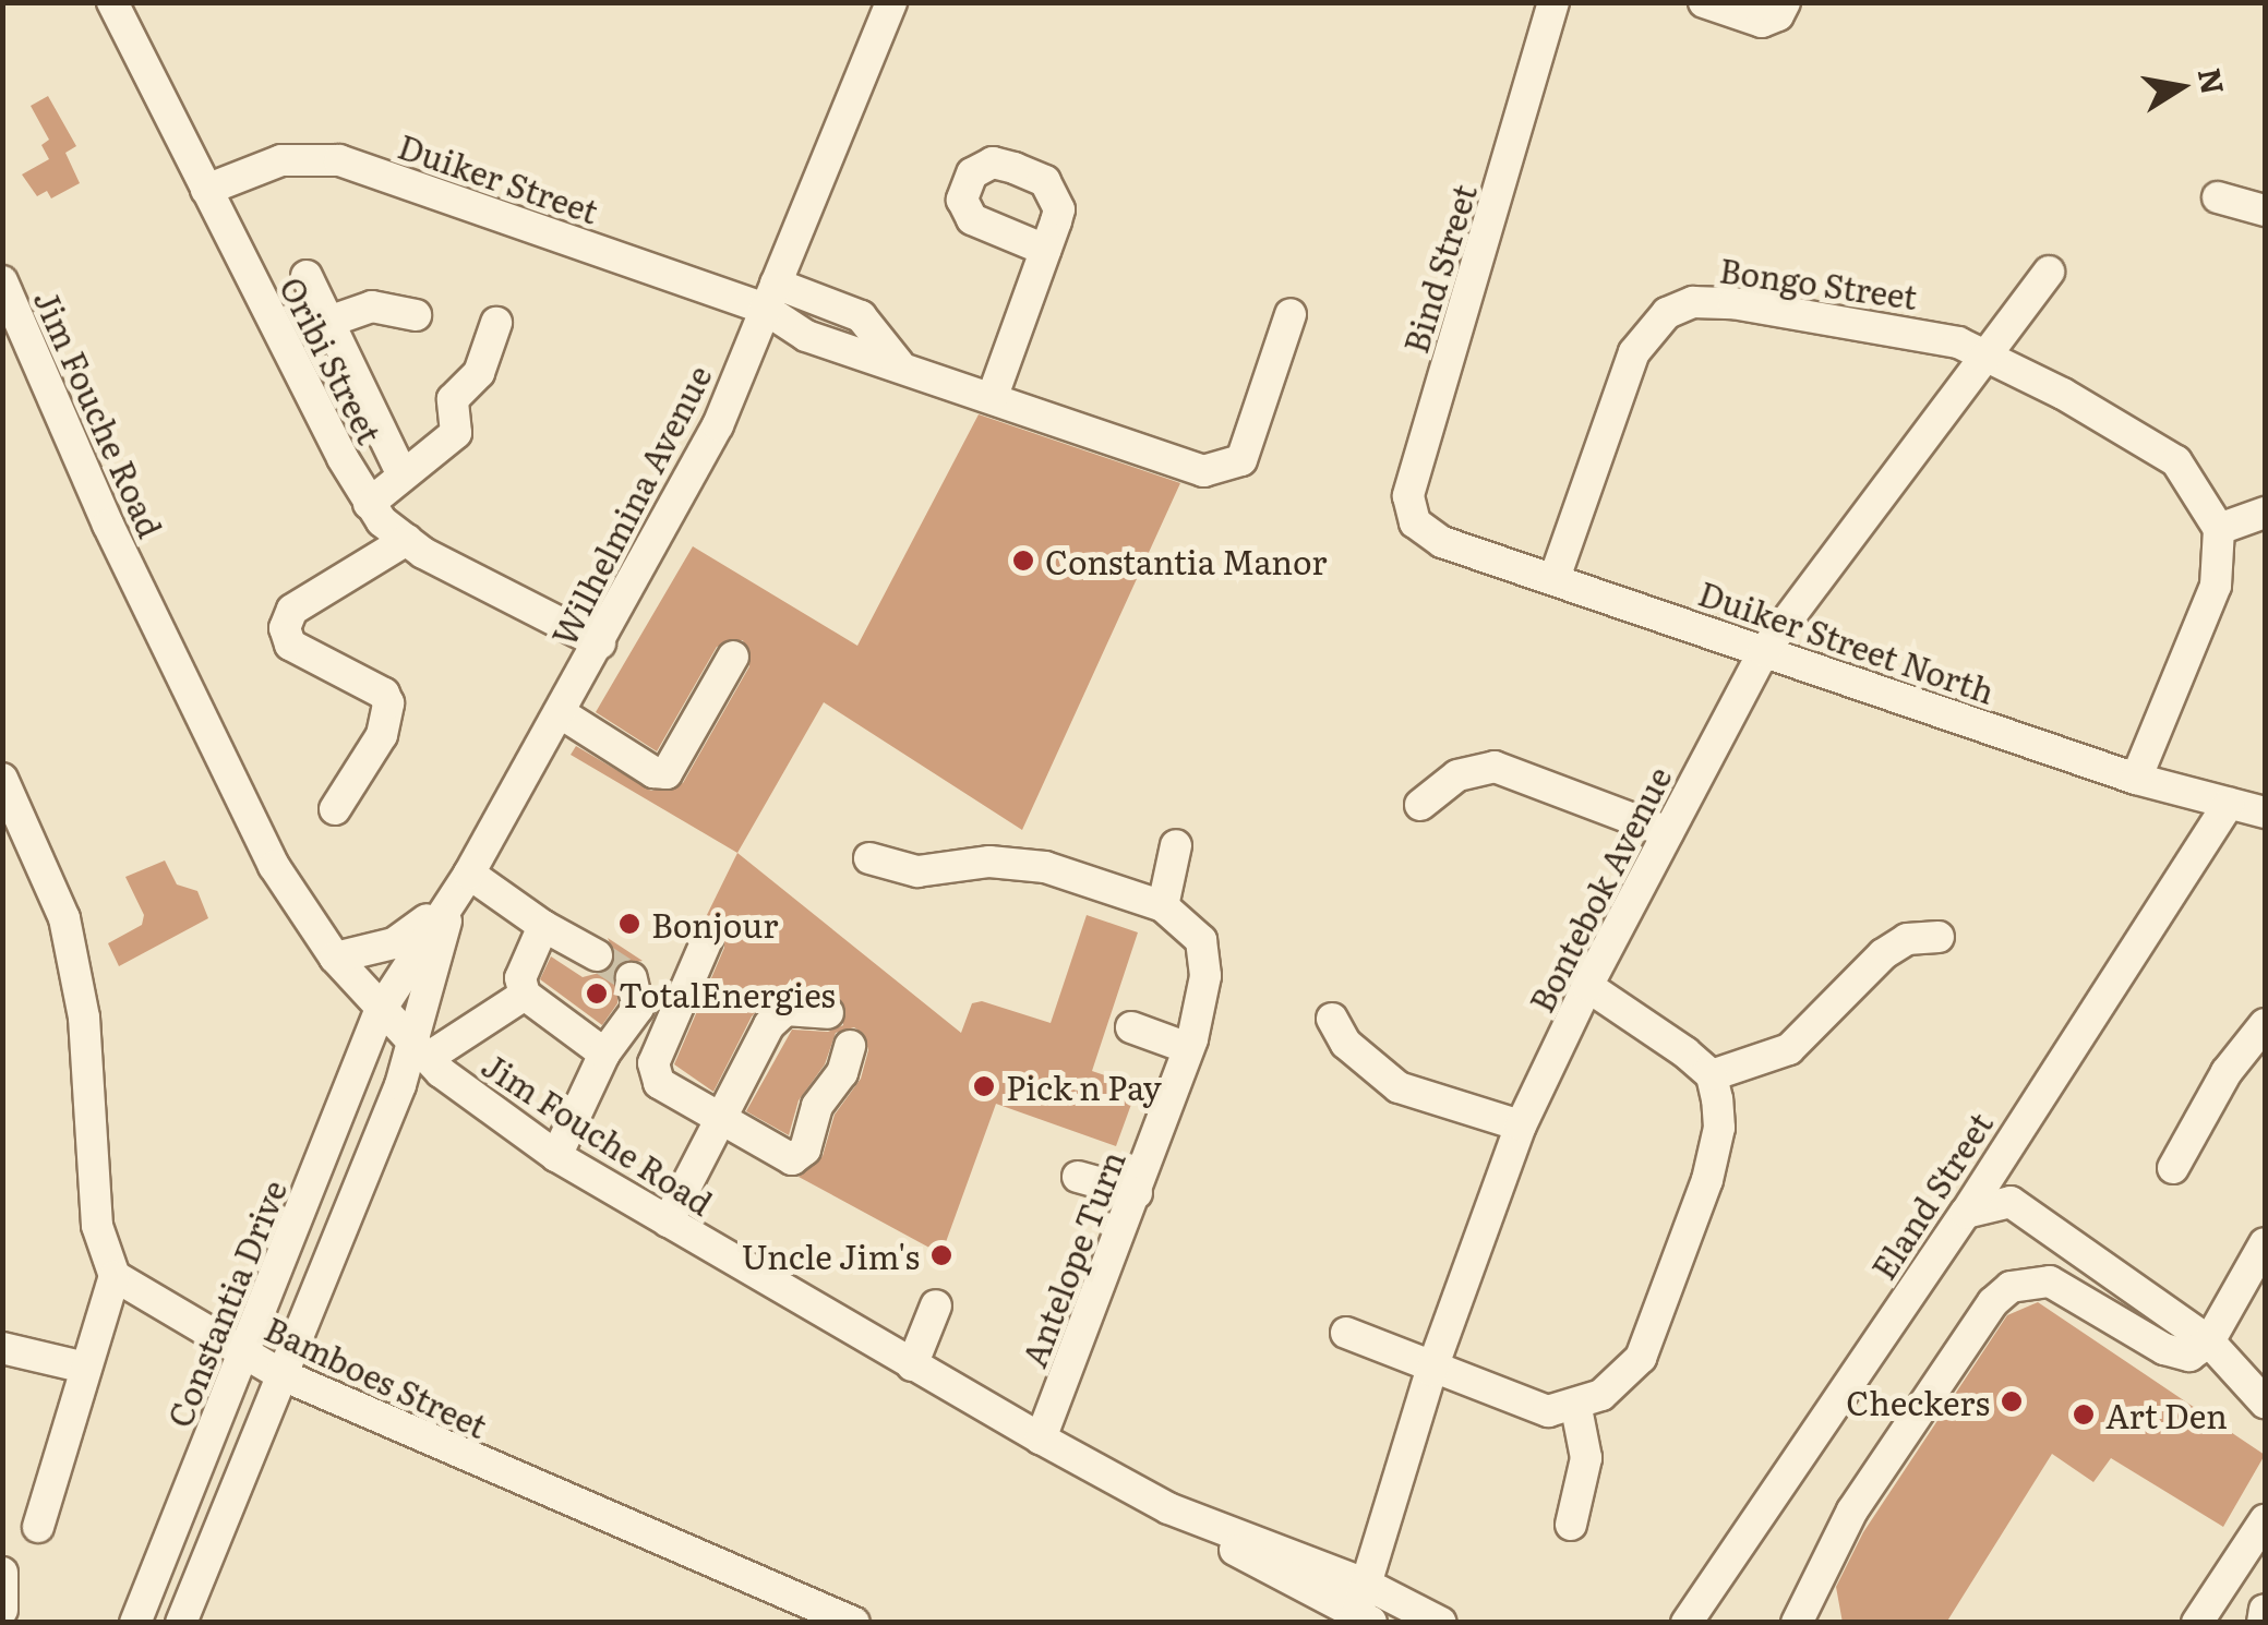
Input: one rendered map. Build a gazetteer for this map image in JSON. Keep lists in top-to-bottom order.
{
  "streets": {
    "street": [
      "Duiker Street",
      "Bind Street",
      "Bongo Street",
      "Oribi Street",
      "Jim Fouche Road",
      "Wilhelmina Avenue",
      "Duiker Street North",
      "Bontebok Avenue",
      "Eland Street",
      "Antelope Turn",
      "Constantia Drive",
      "Bamboes Street"
    ]
  },
  "crossings": [
    ["Duiker Street", "Oribi Street"],
    ["Duiker Street", "Wilhelmina Avenue"],
    ["Bind Street", "Duiker Street North"],
    ["Bongo Street", "Duiker Street North"],
    ["Bongo Street", "Bontebok Avenue"],
    ["Oribi Street", "Wilhelmina Avenue"],
    ["Jim Fouche Road", "Wilhelmina Avenue"],
    ["Jim Fouche Road", "Bontebok Avenue"],
    ["Jim Fouche Road", "Antelope Turn"],
    ["Jim Fouche Road", "Constantia Drive"],
    ["Wilhelmina Avenue", "Constantia Drive"],
    ["Duiker Street North", "Bontebok Avenue"],
    ["Duiker Street North", "Eland Street"],
    ["Constantia Drive", "Bamboes Street"]
  ],
  "places": [
    "Constantia Manor",
    "Bonjour",
    "TotalEnergies",
    "Pick n Pay",
    "Uncle Jim's",
    "Checkers",
    "Art Den"
  ],
  "north": "right"
}
